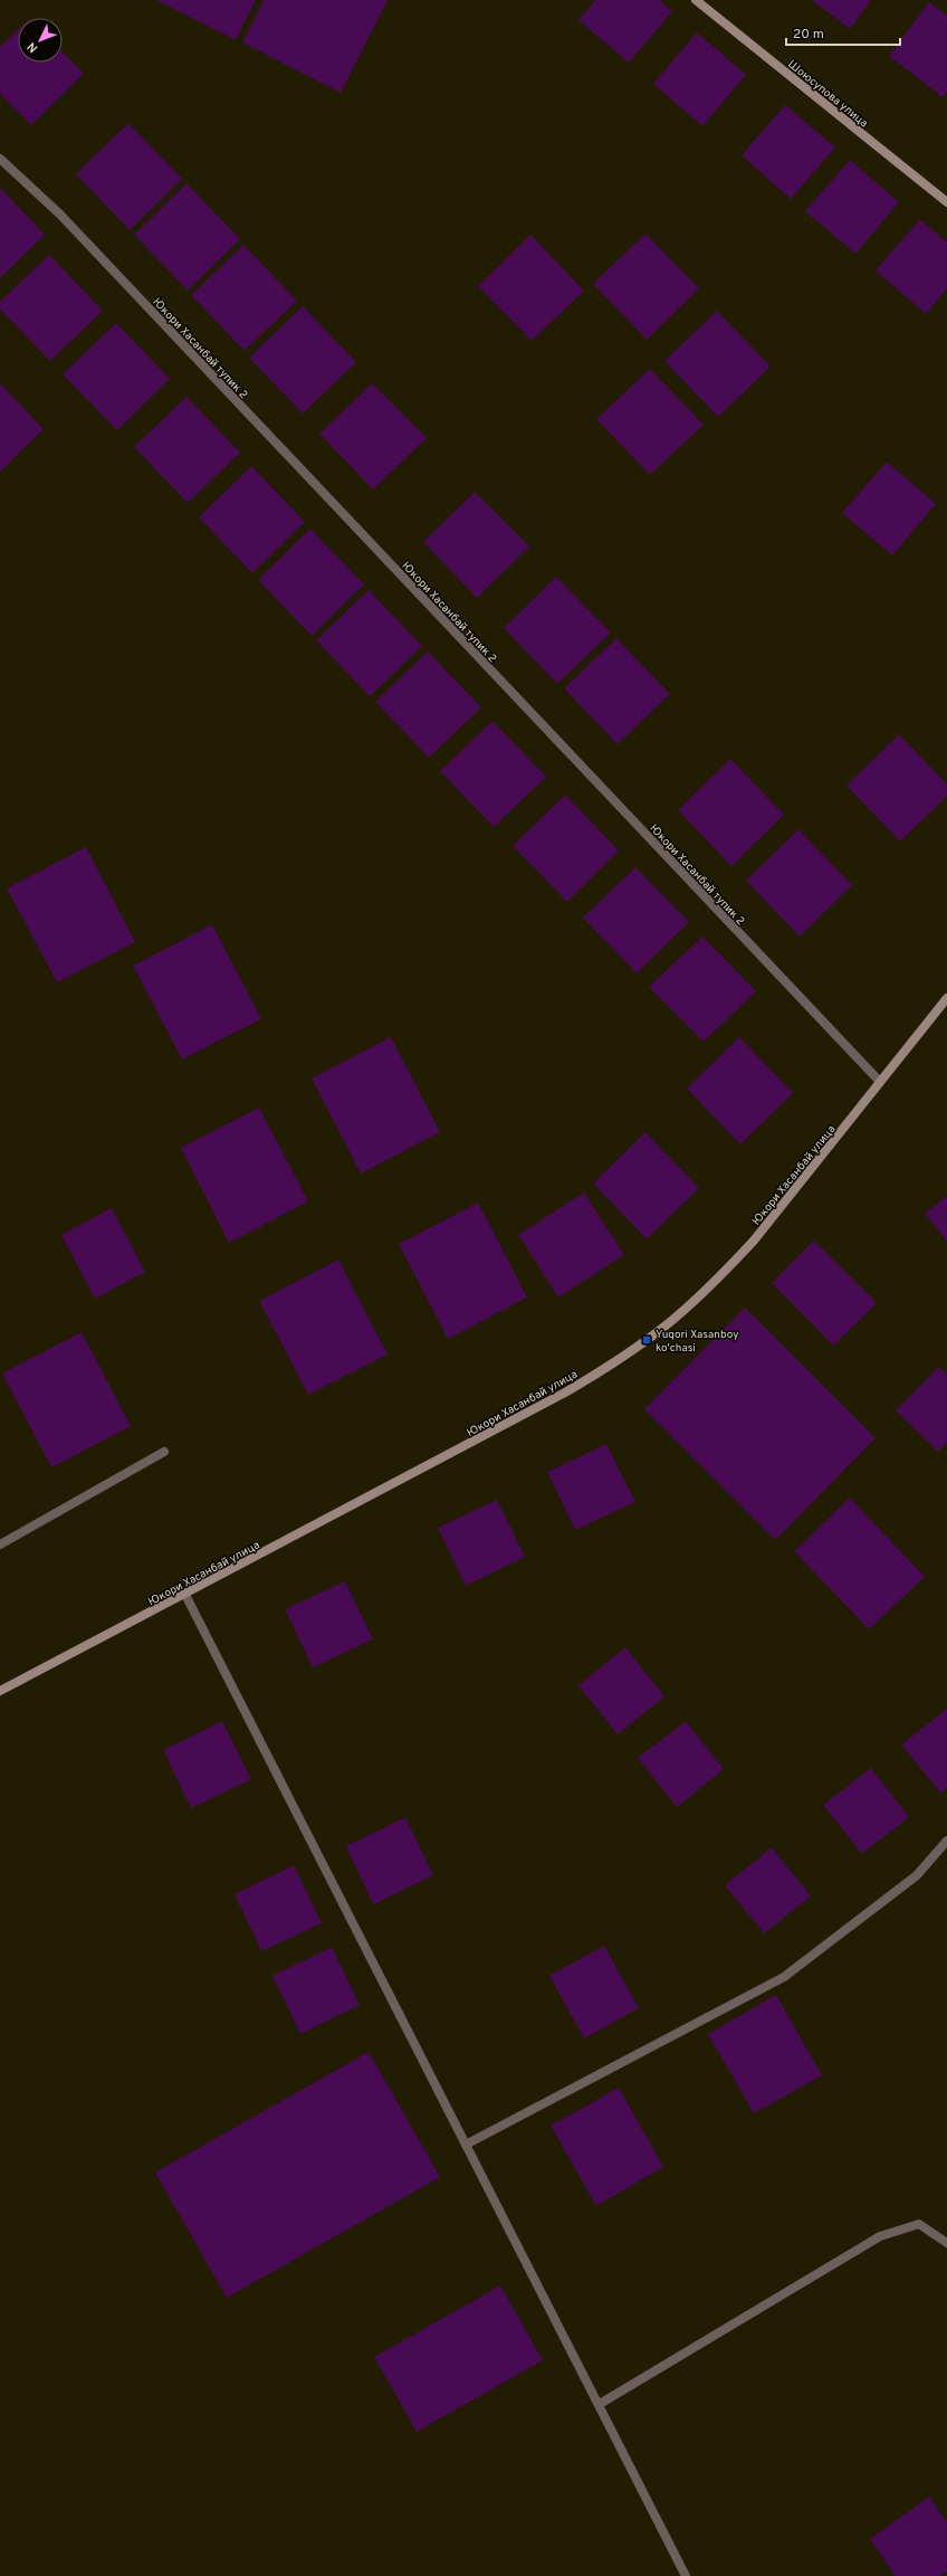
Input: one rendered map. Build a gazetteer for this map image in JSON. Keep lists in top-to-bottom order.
{
  "streets": {
    "street": ["Шоюсупова улица", "Юкори Хасанбай тупик 2", "Юкори Хасанбай улица"]
  },
  "crossings": [
    ["Юкори Хасанбай тупик 2", "Юкори Хасанбай улица"]
  ],
  "places": {
    "transit": ["Yuqori Xasanboy ko'chasi"]
  },
  "scale_bar": "20 m",
  "north": "bottom left"
}
